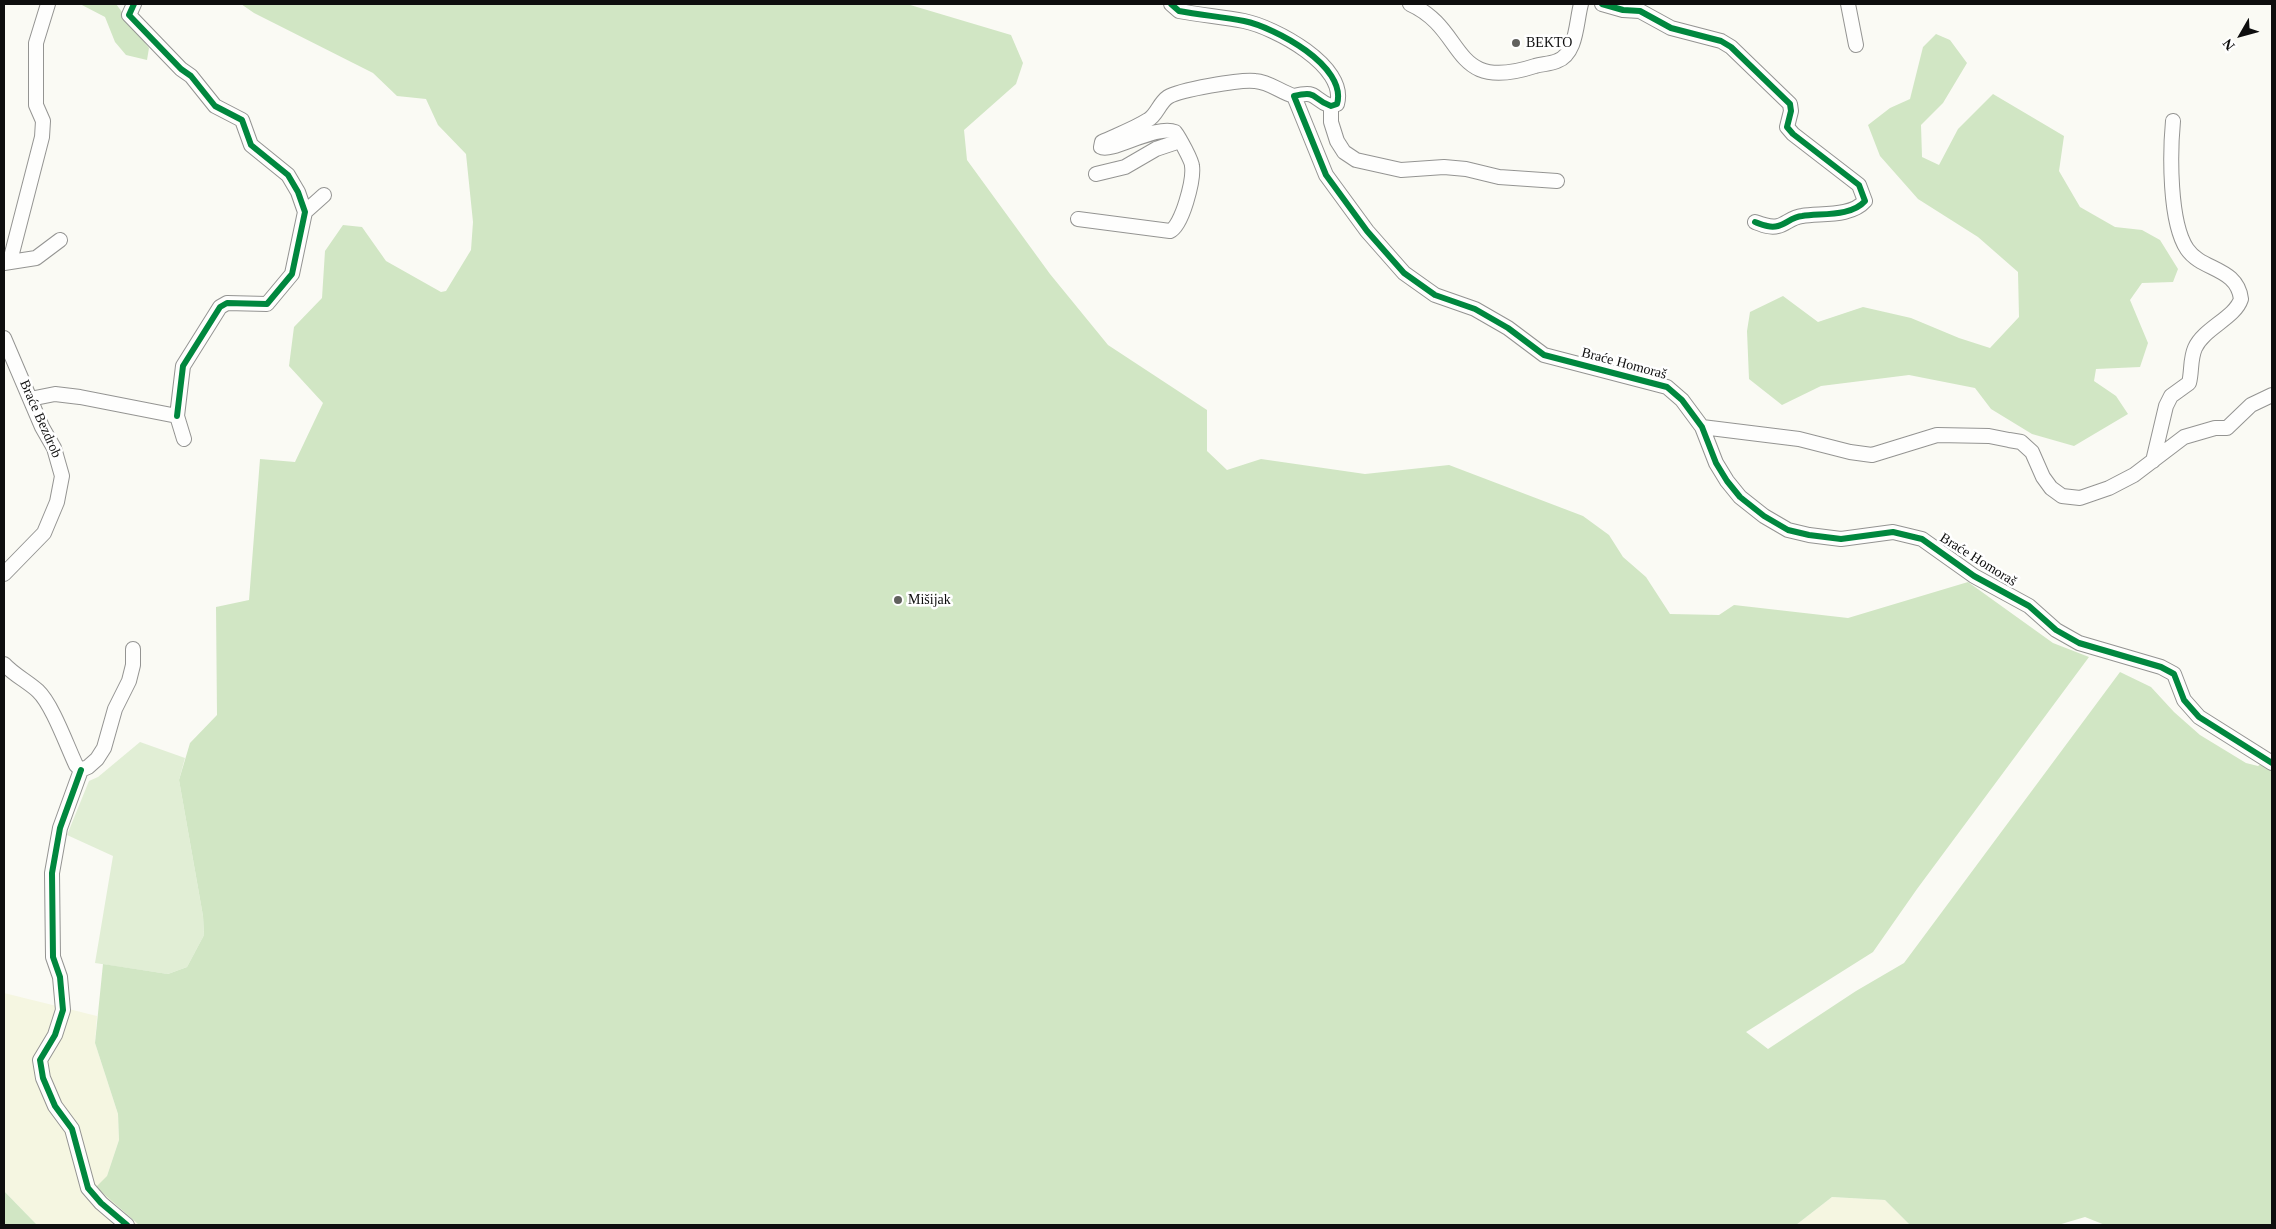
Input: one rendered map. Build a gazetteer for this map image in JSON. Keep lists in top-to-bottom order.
{
  "streets": {
    "street": ["Braće Homoraš", "Braće Bezdrob"]
  },
  "places": ["BEKTO", "Mišijak"],
  "north": "bottom left"
}
